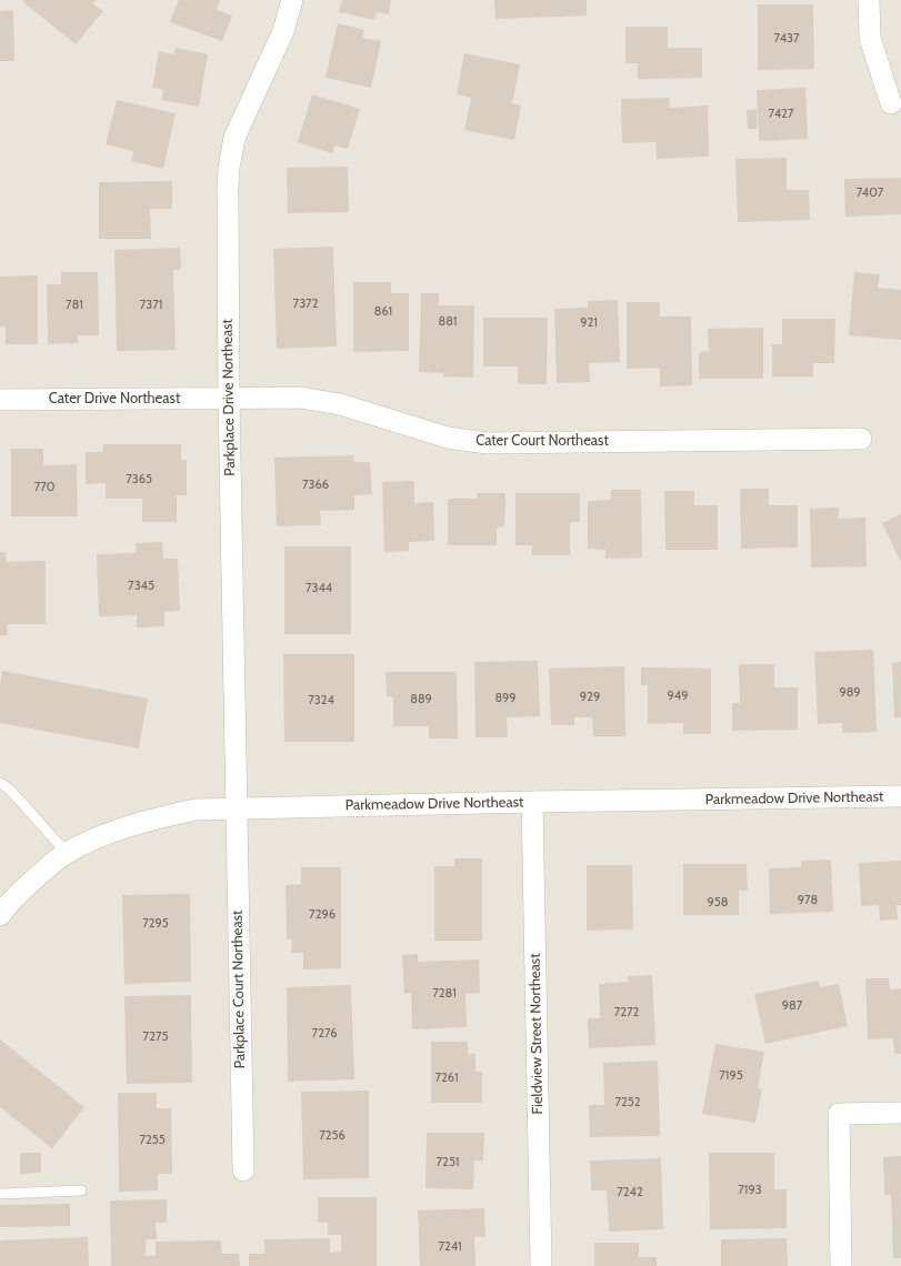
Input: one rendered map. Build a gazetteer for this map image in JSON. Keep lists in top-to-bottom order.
{
  "streets": {
    "street": [
      "Parkplace Drive Northeast",
      "Cater Drive Northeast",
      "Cater Court Northeast",
      "Parkmeadow Drive Northeast",
      "Parkplace Court Northeast",
      "Fieldview Street Northeast"
    ]
  },
  "crossings": [
    ["Parkplace Drive Northeast", "Cater Drive Northeast"],
    ["Parkplace Drive Northeast", "Cater Court Northeast"],
    ["Parkplace Drive Northeast", "Parkmeadow Drive Northeast"],
    ["Parkplace Drive Northeast", "Parkplace Court Northeast"],
    ["Cater Drive Northeast", "Cater Court Northeast"],
    ["Parkmeadow Drive Northeast", "Parkplace Court Northeast"],
    ["Parkmeadow Drive Northeast", "Fieldview Street Northeast"]
  ],
  "house_numbers": [
    "7437",
    "7427",
    "7407",
    "7372",
    "781",
    "7371",
    "861",
    "881",
    "921",
    "7365",
    "7366",
    "770",
    "7345",
    "7344",
    "989",
    "949",
    "929",
    "899",
    "889",
    "7324",
    "978",
    "958",
    "7296",
    "7295",
    "7281",
    "987",
    "7272",
    "7276",
    "7275",
    "7195",
    "7261",
    "7252",
    "7256",
    "7255",
    "7251",
    "7193",
    "7242",
    "7241"
  ]
}
